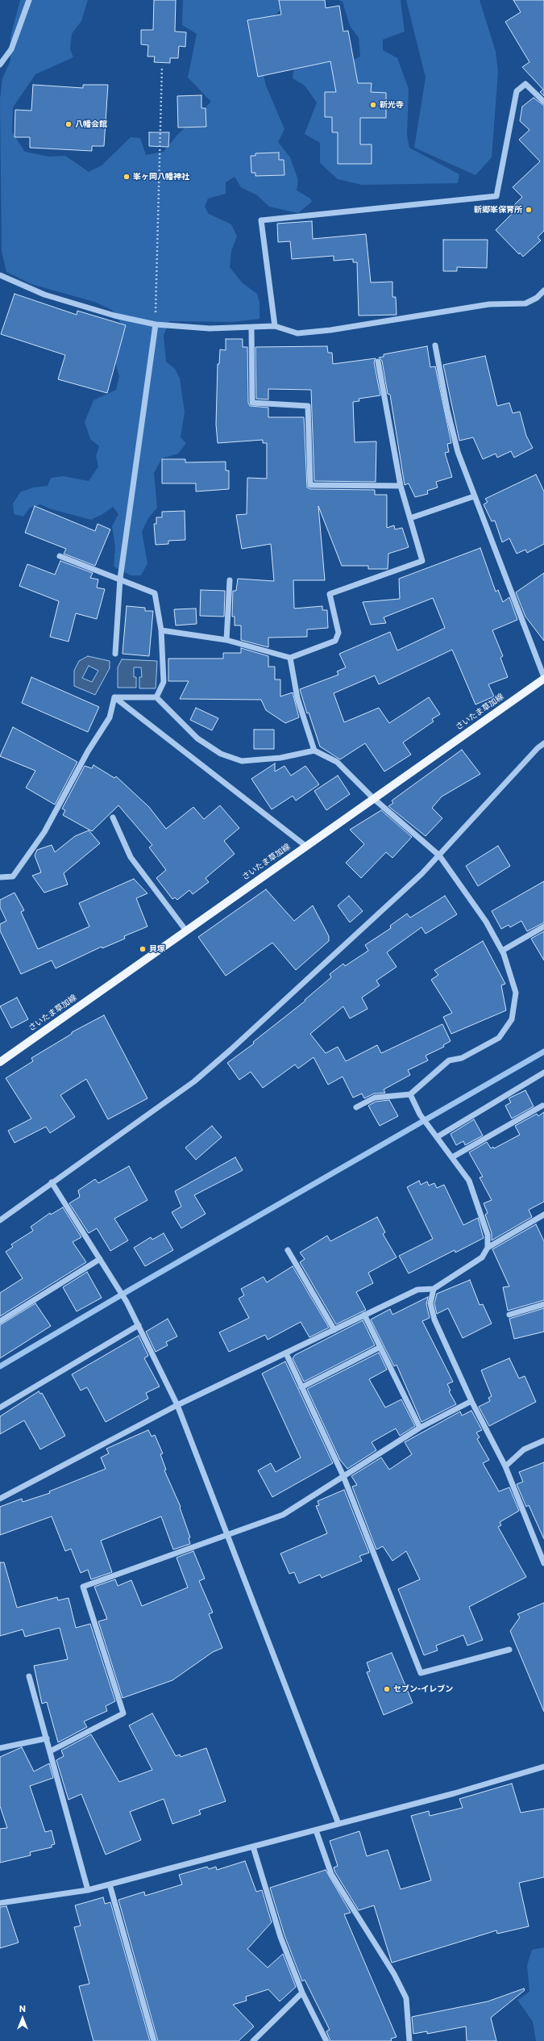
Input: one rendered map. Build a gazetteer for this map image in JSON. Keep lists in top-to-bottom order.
{
  "streets": {
    "main road": ["さいたま草加線"]
  },
  "places": [
    "新光寺",
    "八幡会館",
    "峯ヶ岡八幡神社",
    "新郷峯保育所",
    "貝塚",
    "セブン-イレブン"
  ],
  "north": "top"
}
